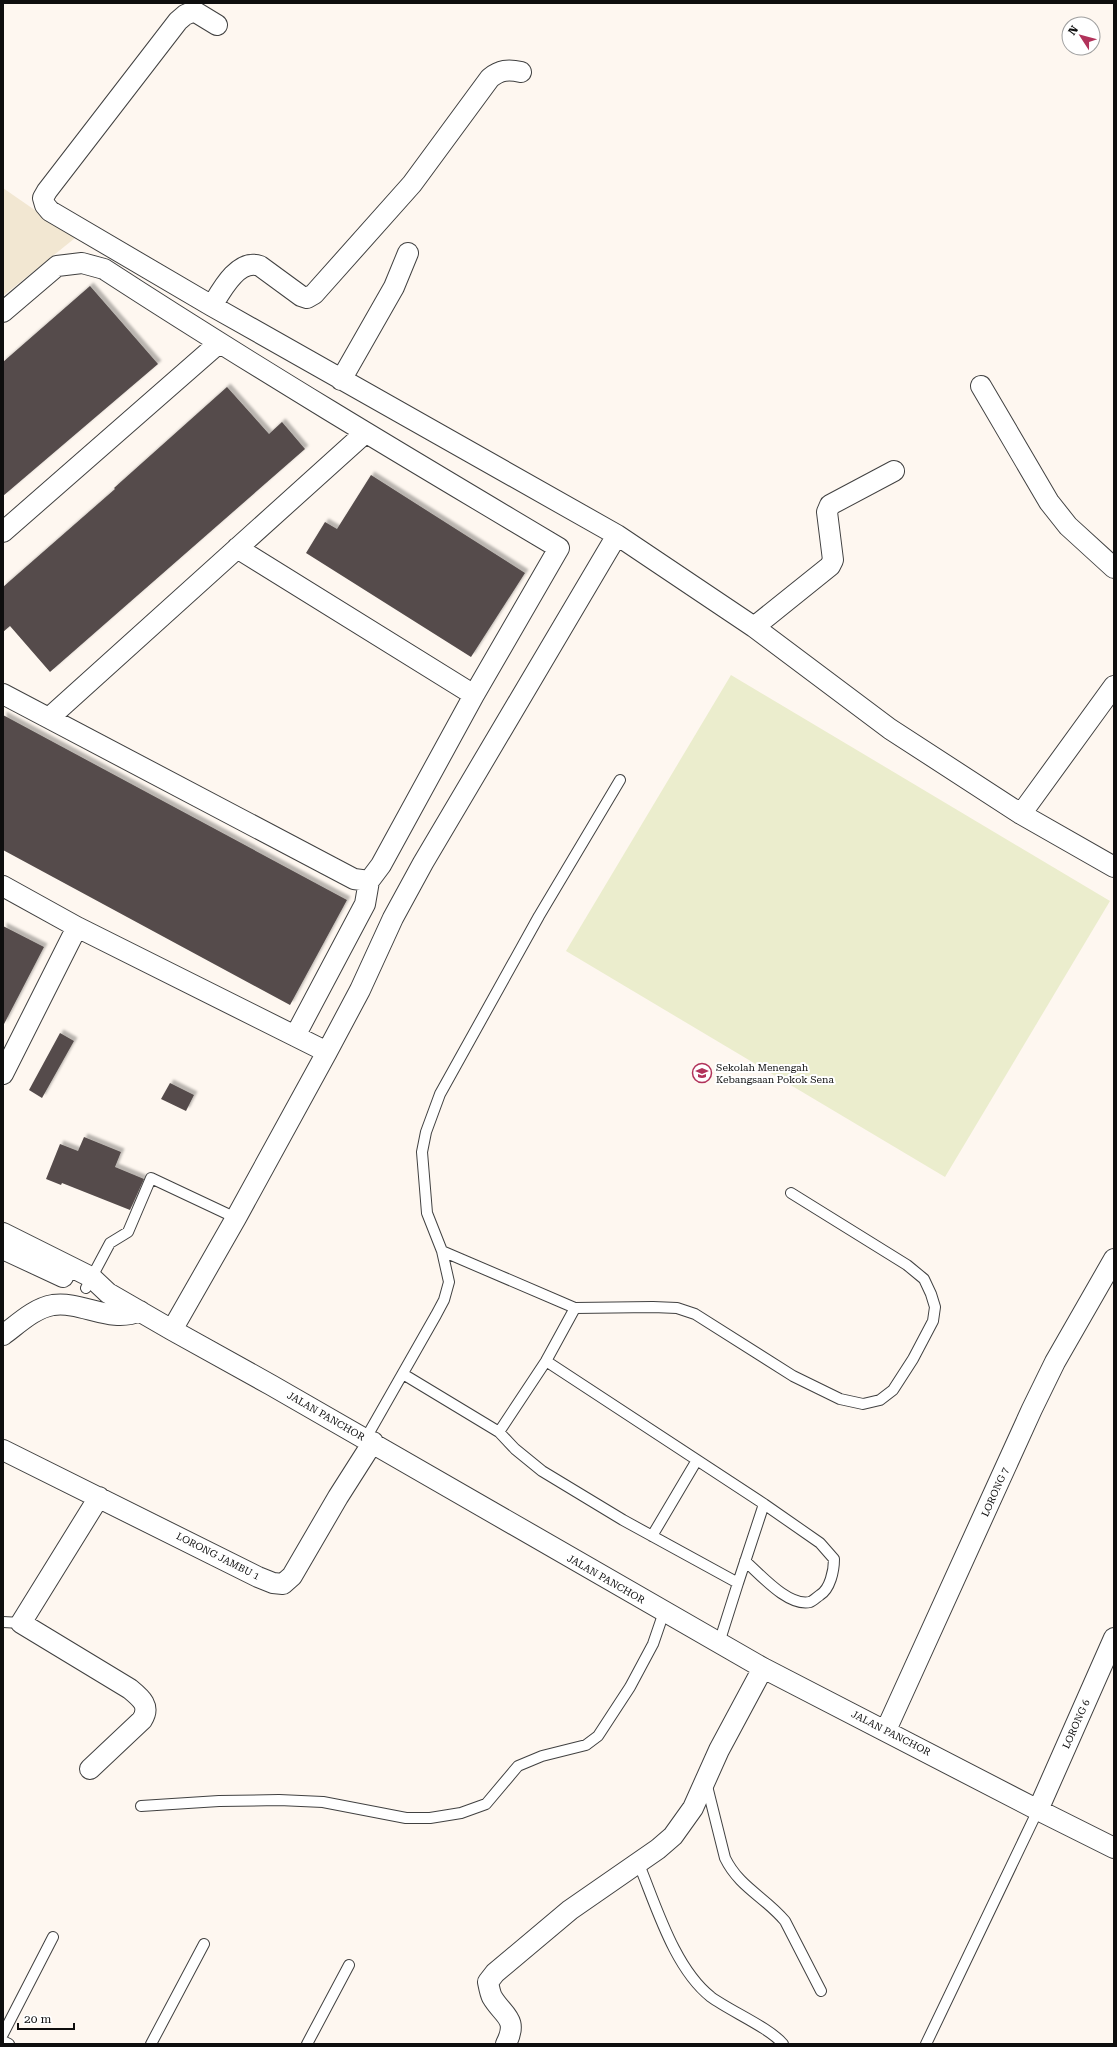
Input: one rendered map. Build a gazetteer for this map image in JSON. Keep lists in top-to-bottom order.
{
  "streets": {
    "street": [
      "JALAN PANCHOR",
      "LORONG 7",
      "LORONG JAMBU 1",
      "LORONG 6"
    ]
  },
  "crossings": [
    ["JALAN PANCHOR", "LORONG 7"],
    ["JALAN PANCHOR", "LORONG JAMBU 1"],
    ["JALAN PANCHOR", "LORONG 6"]
  ],
  "places": {
    "school or university": ["Sekolah Menengah Kebangsaan Pokok Sena"]
  },
  "scale_bar": "20 m",
  "north": "top left"
}
